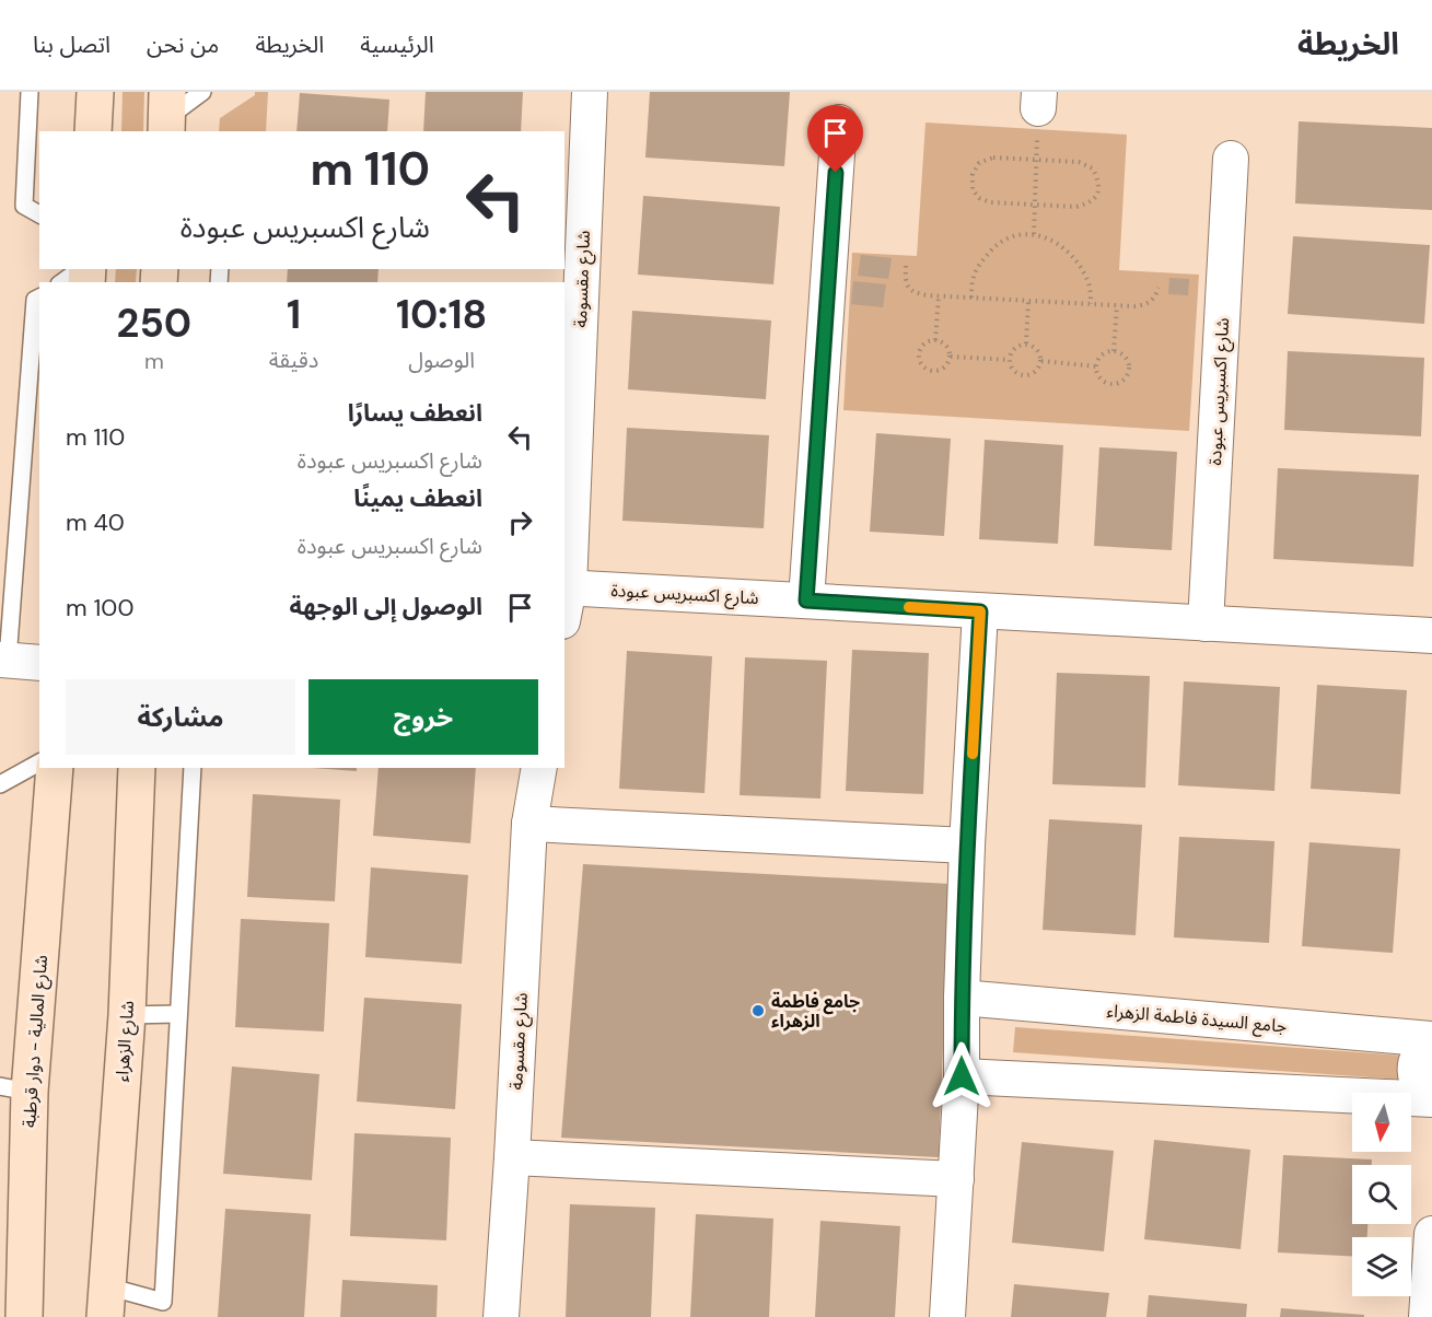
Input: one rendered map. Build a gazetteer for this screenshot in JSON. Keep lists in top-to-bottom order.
{
  "streets": {
    "main road": ["شارع المالية - دوار قرطبة", "شارع الزهراء"],
    "street": ["شارع مقسومة", "شارع اكسبريس عبودة", "جامع السيدة فاطمة الزهراء"]
  },
  "crossings": [
    ["شارع مقسومة", "شارع اكسبريس عبودة"]
  ],
  "places": ["جامع فاطمة الزهراء"],
  "north": "bottom",
  "page": {
    "header": "الخريطة",
    "nav": [
      "الرئيسية",
      "الخريطة",
      "من نحن",
      "اتصل بنا"
    ],
    "turn": ["110 m", "شارع اكسبريس عبودة"],
    "eta": [
      "10:18",
      "الوصول",
      "1",
      "دقيقة",
      "250",
      "m"
    ],
    "list": [
      {
        "name": "انعطف يسارًا",
        "note": "شارع اكسبريس عبودة",
        "value": "110 m"
      },
      {
        "name": "انعطف يمينًا",
        "note": "شارع اكسبريس عبودة",
        "value": "40 m"
      },
      {
        "name": "الوصول إلى الوجهة",
        "value": "100 m"
      }
    ],
    "buttons": ["خروج", "مشاركة"]
  }
}
